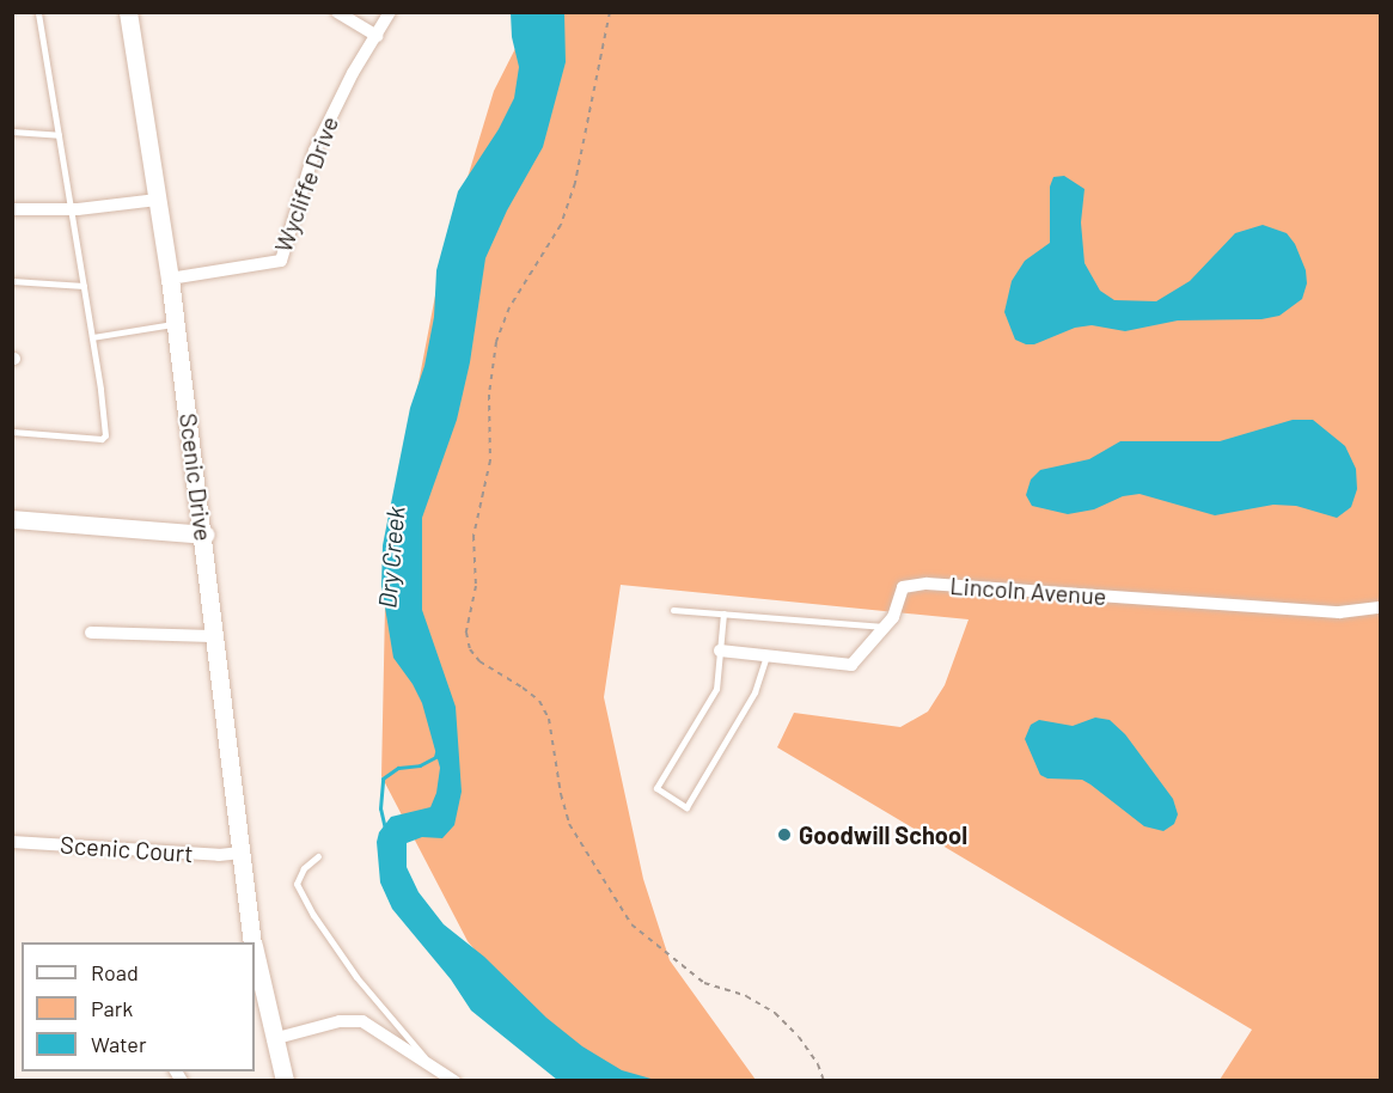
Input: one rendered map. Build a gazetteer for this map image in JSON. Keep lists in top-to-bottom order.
{
  "streets": {
    "main road": ["Scenic Drive"],
    "street": ["Wycliffe Drive", "Lincoln Avenue", "Scenic Court"]
  },
  "crossings": [
    ["Wycliffe Drive", "Scenic Drive"],
    ["Scenic Drive", "Scenic Court"]
  ],
  "water": ["Dry Creek"],
  "places": ["Goodwill School"],
  "legend": ["Road", "Park", "Water"]
}
